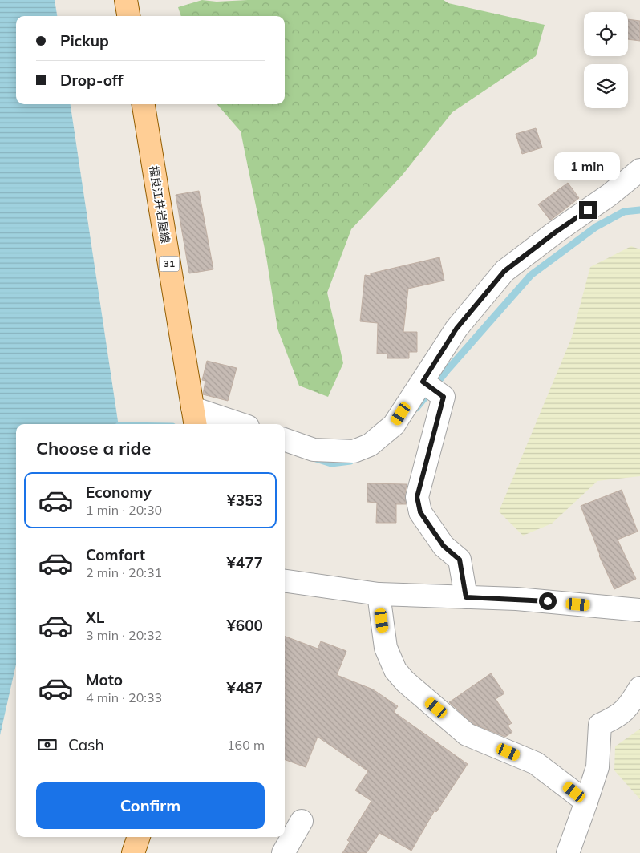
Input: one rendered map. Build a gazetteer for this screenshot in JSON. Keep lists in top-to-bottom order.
{
  "streets": {
    "main road": ["福良江井岩屋線", "31"]
  },
  "page": {
    "banner": ["Pickup", "Drop-off"],
    "bubble": "1 min",
    "heading": "Choose a ride",
    "list": [
      {
        "name": "Economy",
        "note": "1 min · 20:30",
        "value": "¥353"
      },
      {
        "name": "Comfort",
        "note": "2 min · 20:31",
        "value": "¥477"
      },
      {
        "name": "XL",
        "note": "3 min · 20:32",
        "value": "¥600"
      },
      {
        "name": "Moto",
        "note": "4 min · 20:33",
        "value": "¥487"
      }
    ],
    "pay": ["Cash", "160 m"],
    "buttons": "Confirm"
  }
}
